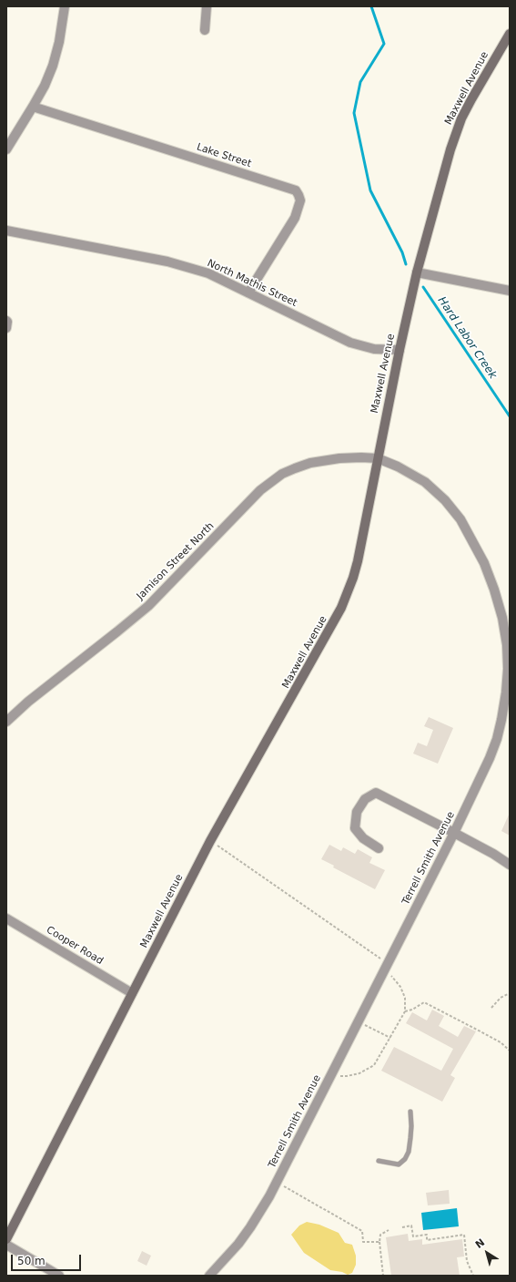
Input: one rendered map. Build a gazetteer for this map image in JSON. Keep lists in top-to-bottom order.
{
  "streets": {
    "main road": ["Maxwell Avenue"],
    "street": [
      "Lake Street",
      "North Mathis Street",
      "Jamison Street North",
      "Terrell Smith Avenue",
      "Cooper Road"
    ]
  },
  "crossings": [
    ["Maxwell Avenue", "North Mathis Street"],
    ["Maxwell Avenue", "Jamison Street North"],
    ["Maxwell Avenue", "Terrell Smith Avenue"],
    ["Maxwell Avenue", "Cooper Road"],
    ["Lake Street", "North Mathis Street"],
    ["Jamison Street North", "Terrell Smith Avenue"]
  ],
  "water": ["Hard Labor Creek"],
  "scale_bar": "50 m",
  "north": "top left"
}
